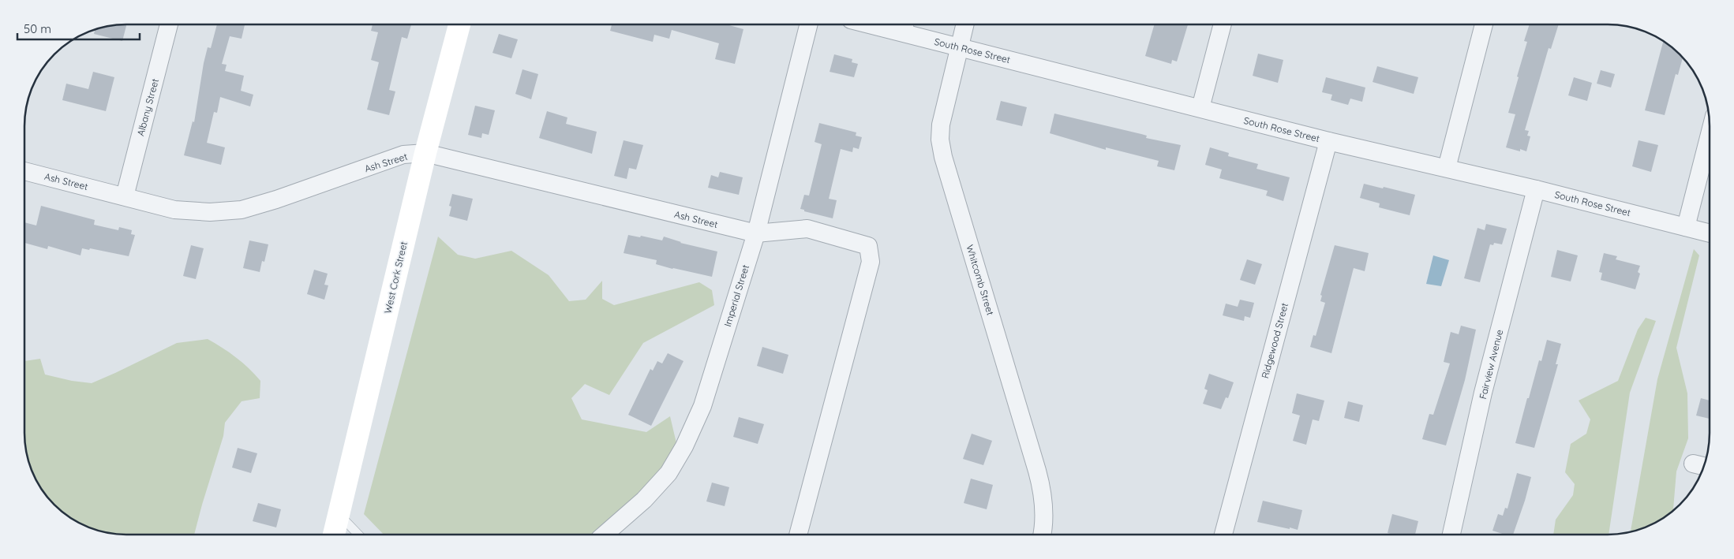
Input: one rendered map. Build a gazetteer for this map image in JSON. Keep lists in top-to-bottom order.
{
  "streets": {
    "street": [
      "South Rose Street",
      "Albany Street",
      "Ash Street",
      "West Cork Street",
      "Whitcomb Street",
      "Imperial Street",
      "Ridgewood Street",
      "Fairview Avenue"
    ]
  },
  "crossings": [
    ["South Rose Street", "Whitcomb Street"],
    ["South Rose Street", "Ridgewood Street"],
    ["South Rose Street", "Fairview Avenue"],
    ["Albany Street", "Ash Street"],
    ["Ash Street", "West Cork Street"],
    ["Ash Street", "Imperial Street"]
  ],
  "scale_bar": "50 m"
}
